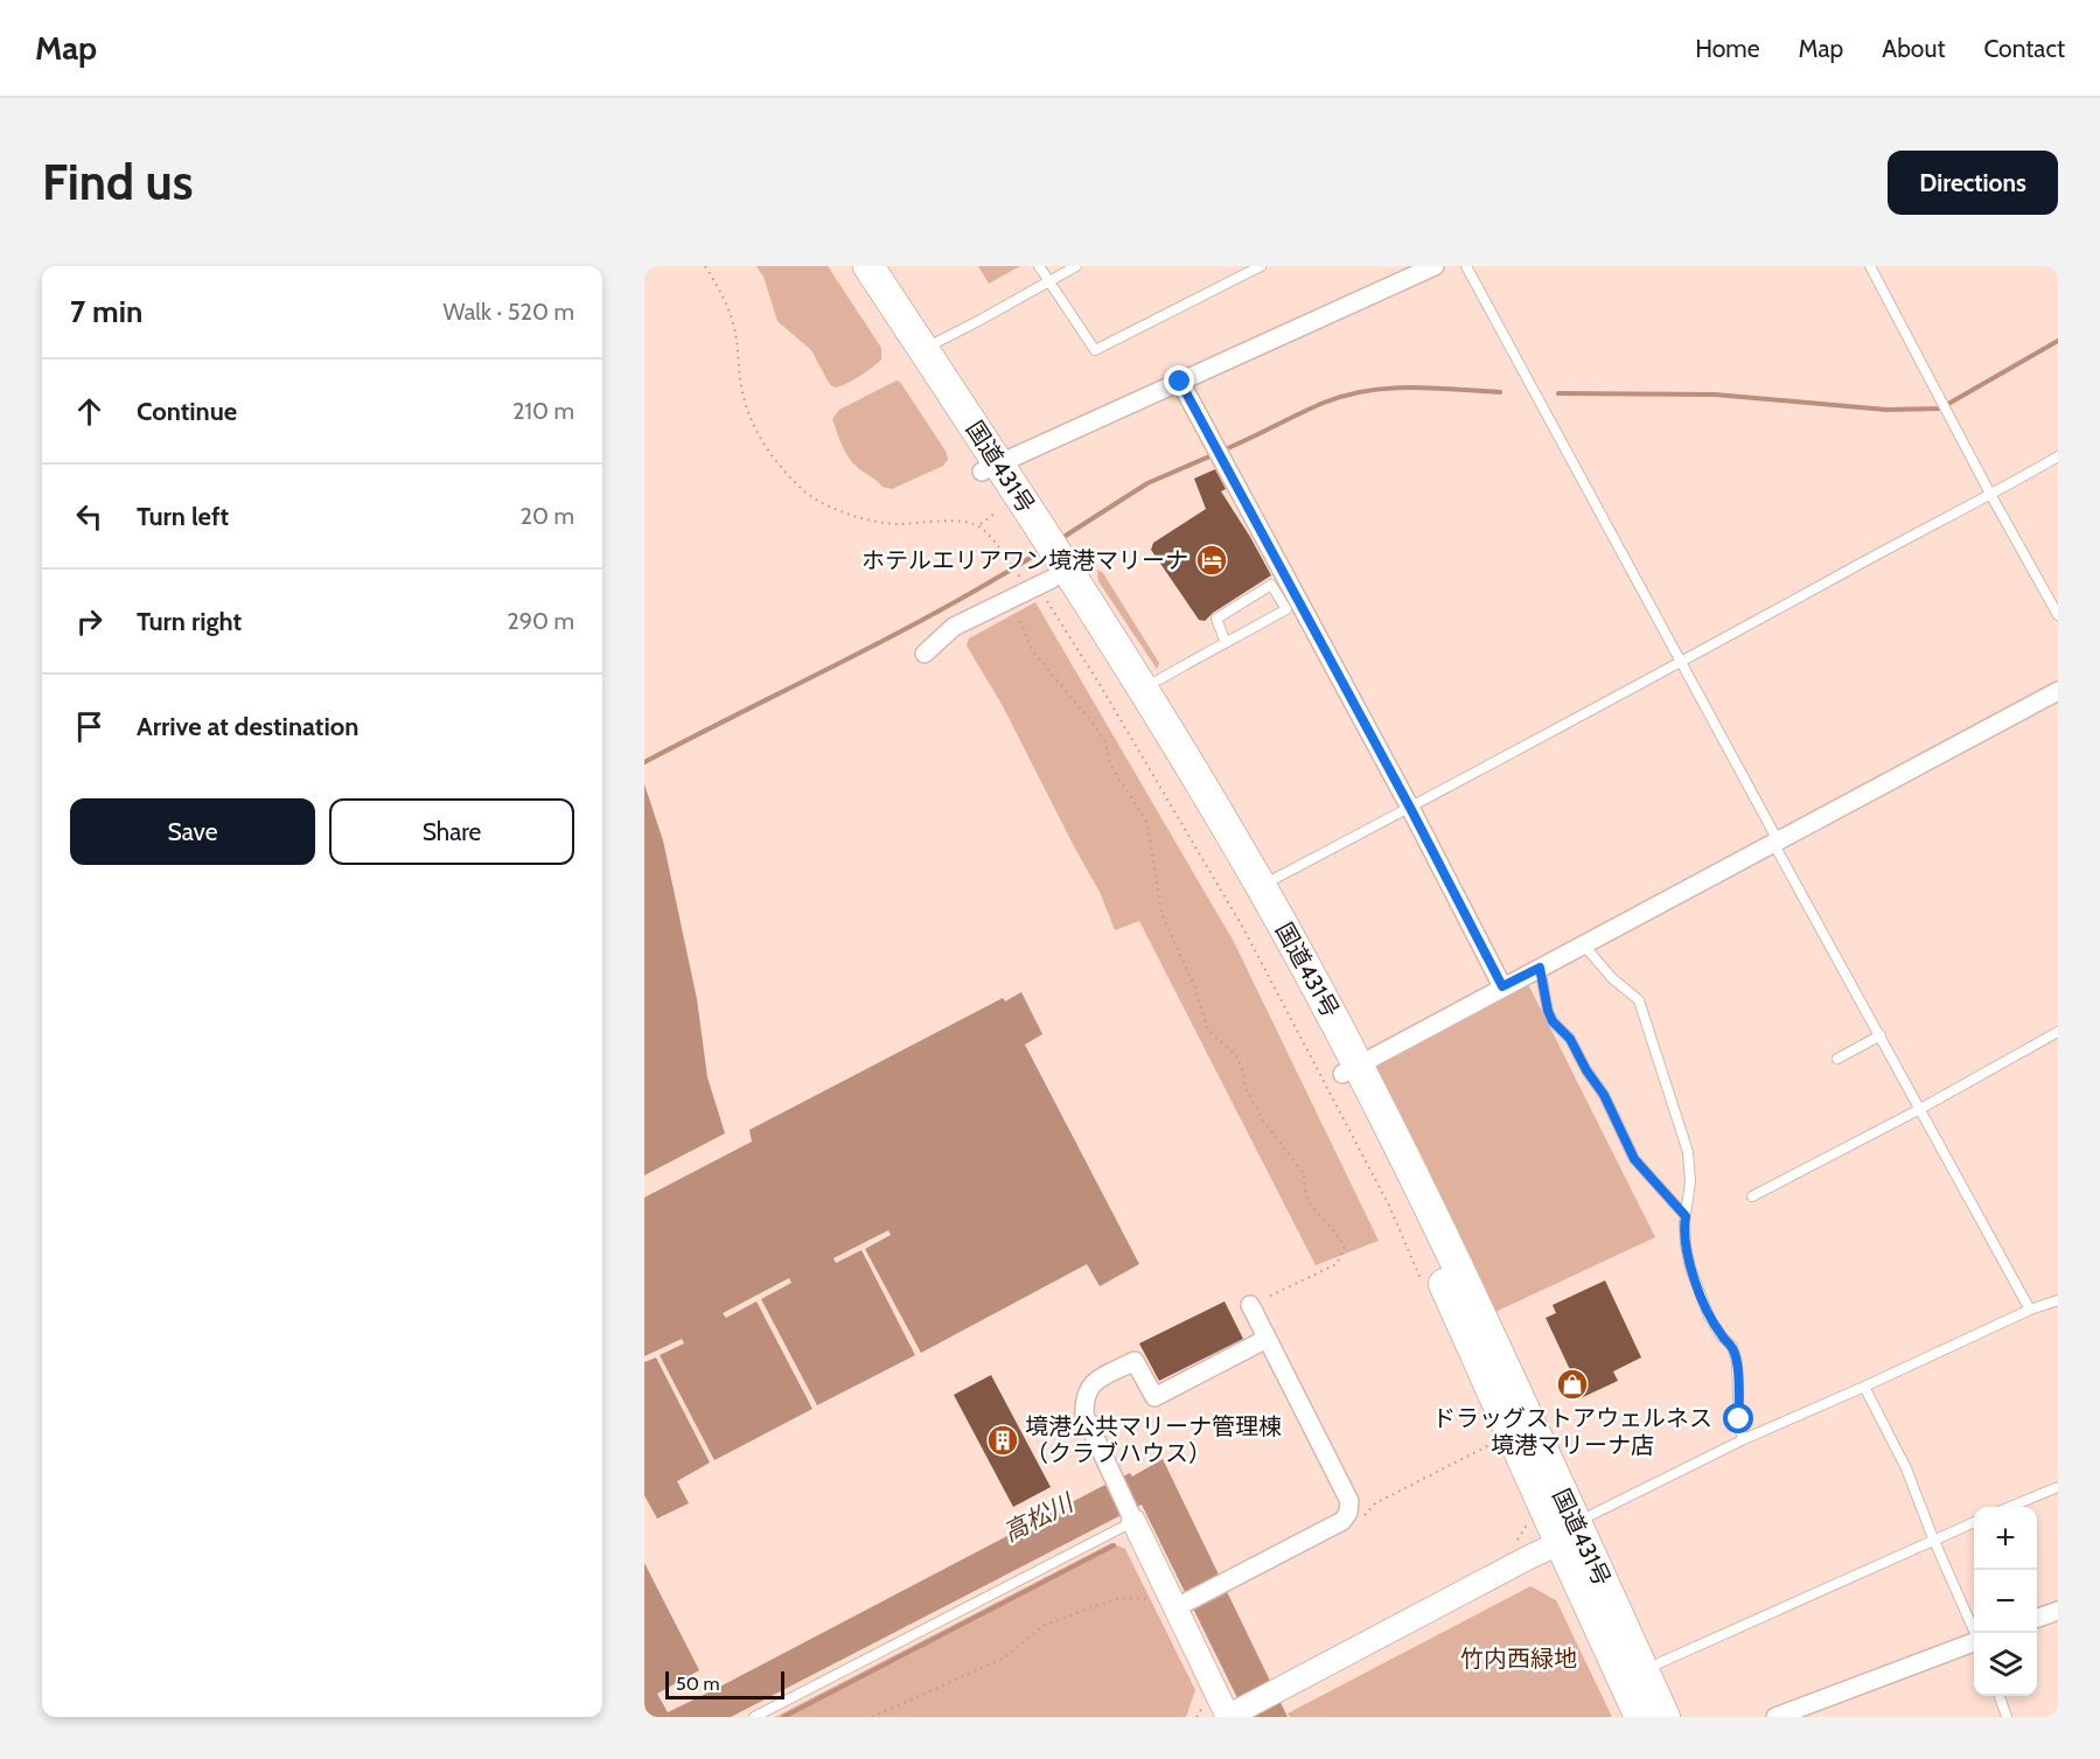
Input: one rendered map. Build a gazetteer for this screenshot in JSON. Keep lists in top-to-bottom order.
{
  "streets": {
    "highway": ["国道431号"]
  },
  "water": ["高松川"],
  "parks": ["竹内西緑地"],
  "places": {
    "hotel": ["ホテルエリアワン境港マリーナ"],
    "shop": ["ドラッグストアウェルネス 境港マリーナ店"],
    "building": ["境港公共マリーナ管理棟 （クラブハウス）"]
  },
  "scale_bar": "50 m",
  "page": {
    "header": "Map",
    "nav": [
      "Home",
      "Map",
      "About",
      "Contact"
    ],
    "buttons": [
      "Directions",
      ["Save", "Share"]
    ],
    "title": "Find us",
    "heading": ["7 min", "Walk · 520 m"],
    "list": [
      ["Continue", "210 m"],
      ["Turn left", "20 m"],
      ["Turn right", "290 m"],
      "Arrive at destination"
    ],
    "map_buttons": ["+", "−"],
    "scale": "50 m"
  }
}
